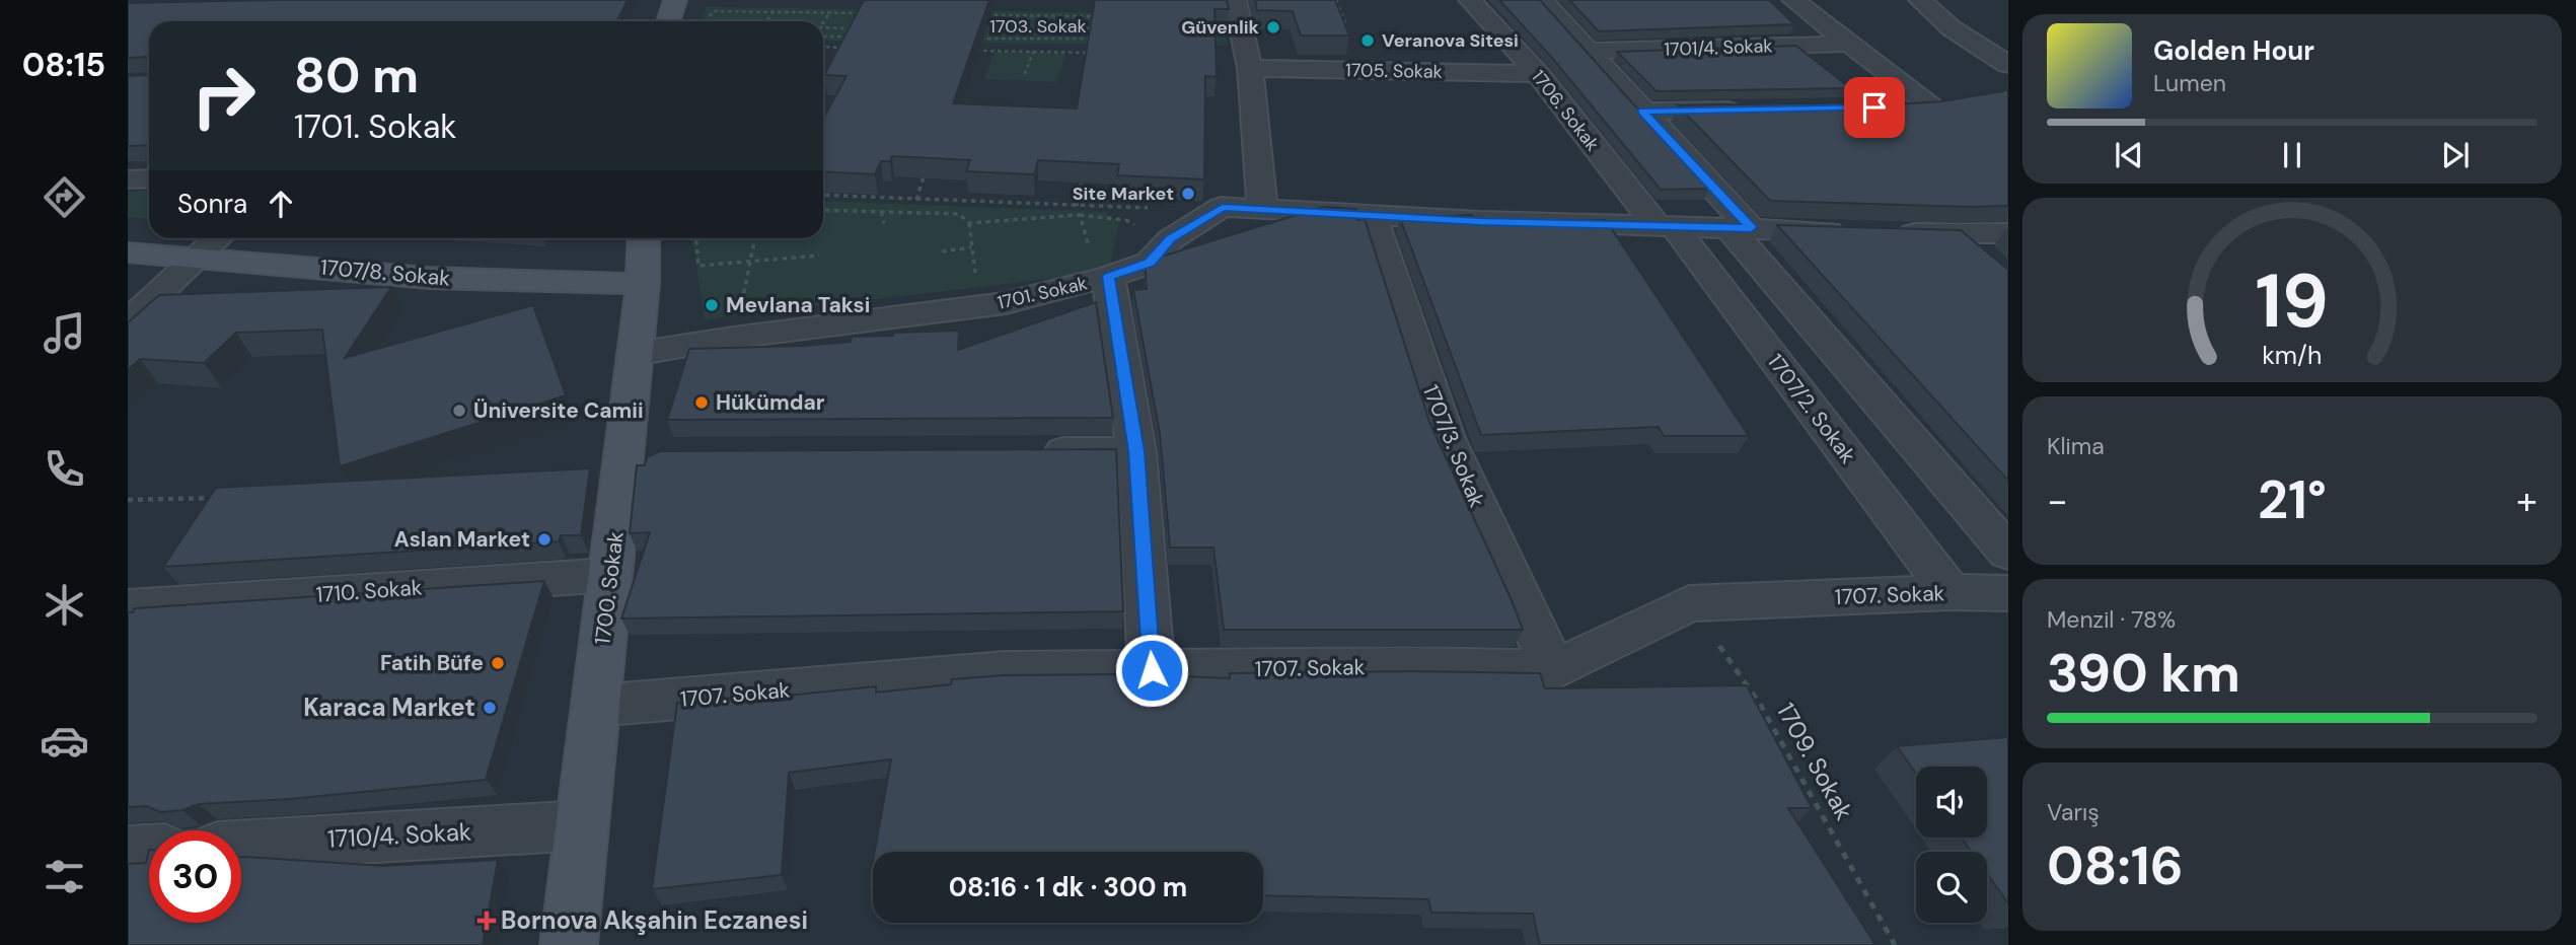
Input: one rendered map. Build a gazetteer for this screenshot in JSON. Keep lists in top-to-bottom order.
{
  "streets": {
    "street": [
      "1701/4. Sokak",
      "1705. Sokak",
      "1706. Sokak",
      "1707/8. Sokak",
      "1701. Sokak",
      "1707/2. Sokak",
      "1707/3. Sokak",
      "1700. Sokak",
      "1710. Sokak",
      "1707. Sokak",
      "1710/4. Sokak"
    ],
    "path": ["1703. Sokak", "1709. Sokak"]
  },
  "crossings": [
    ["1705. Sokak", "1706. Sokak"],
    ["1706. Sokak", "1701. Sokak"],
    ["1706. Sokak", "1707/2. Sokak"],
    ["1707/8. Sokak", "1700. Sokak"],
    ["1701. Sokak", "1707/2. Sokak"],
    ["1701. Sokak", "1707/3. Sokak"],
    ["1701. Sokak", "1700. Sokak"],
    ["1707/2. Sokak", "1707. Sokak"],
    ["1707/3. Sokak", "1707. Sokak"],
    ["1700. Sokak", "1710. Sokak"],
    ["1700. Sokak", "1707. Sokak"],
    ["1700. Sokak", "1710/4. Sokak"],
    ["1707. Sokak", "1709. Sokak"]
  ],
  "places": {
    "other": [
      "Güvenlik",
      "Veranova Sitesi",
      "Site Market",
      "Mevlana Taksi",
      "Hükümdar",
      "Üniversite Camii",
      "Aslan Market",
      "Fatih Büfe",
      "Karaca Market"
    ],
    "health": ["Bornova Akşahin Eczanesi"]
  },
  "page": {
    "tabs": "08:15",
    "turn": ["80 m", "1701. Sokak"],
    "song": ["Golden Hour", "Lumen"],
    "then": "Sonra",
    "tile": [
      "Klima",
      ["Menzil · 78%", "390 km"],
      ["Varış", "08:16"]
    ],
    "heat": ["−", "21°", "+"],
    "limit": "30",
    "trip": "08:16 · 1 dk · 300 m",
    "gauge": ["19", "km/h"]
  }
}
